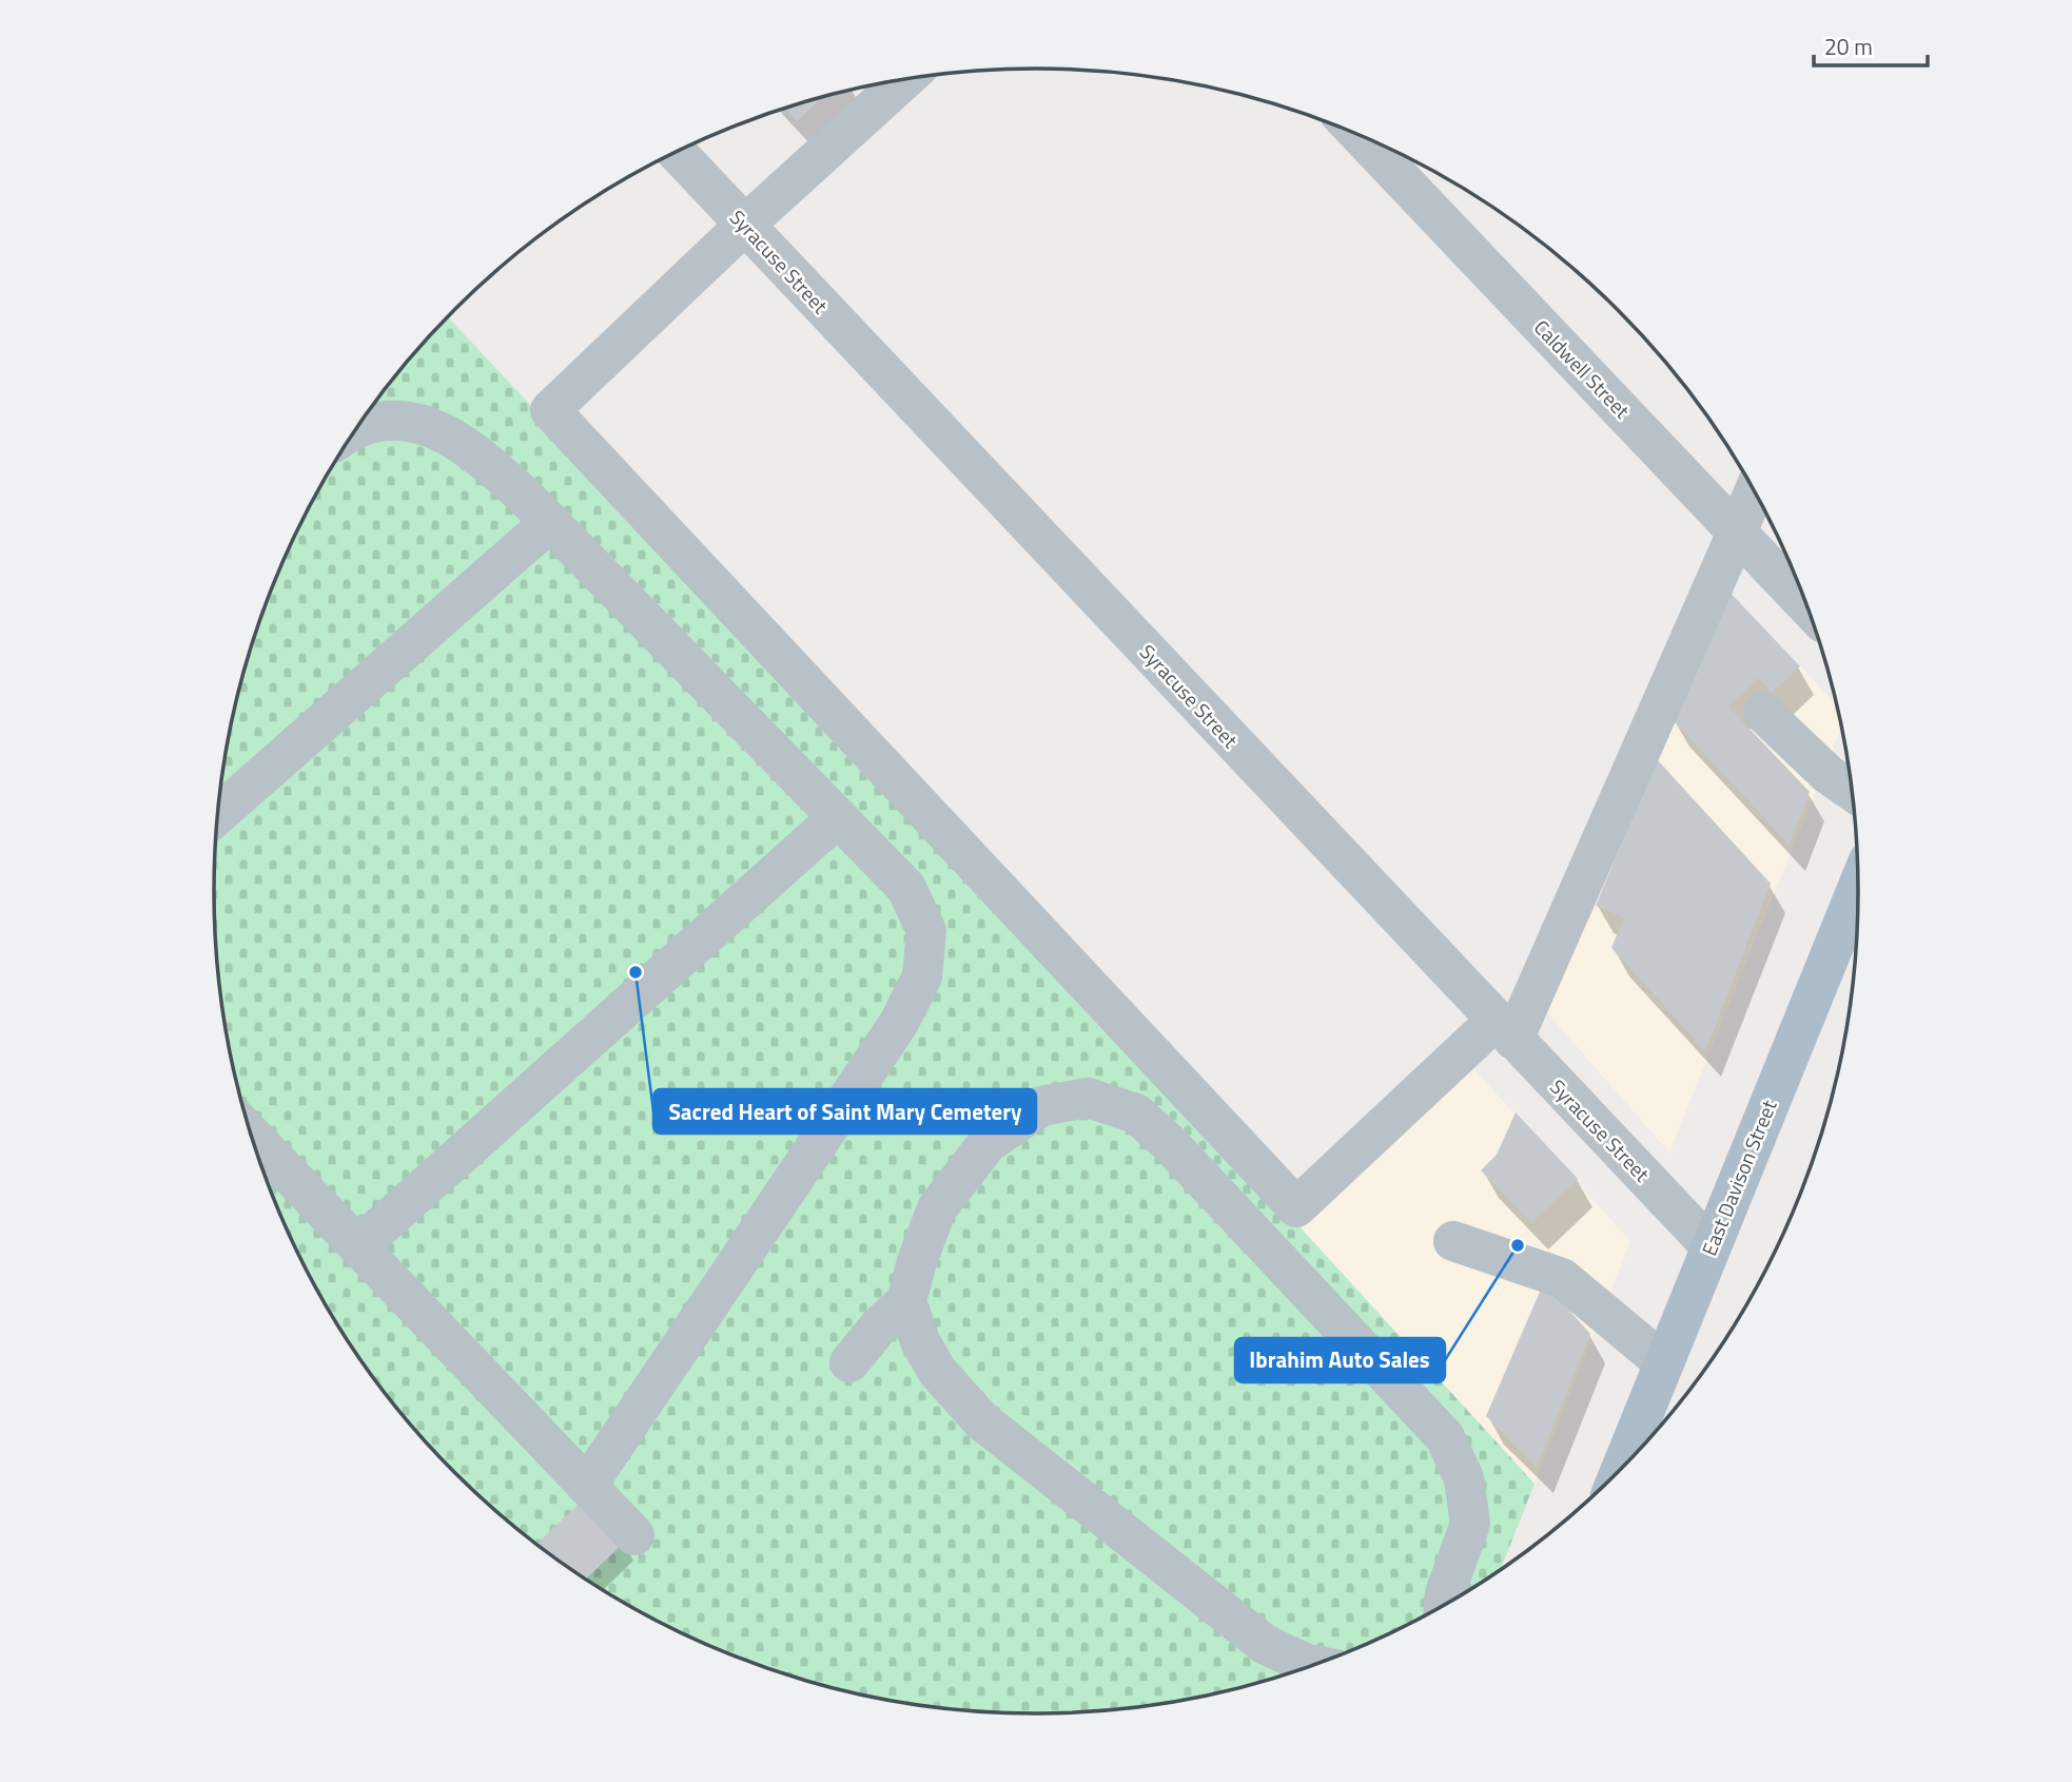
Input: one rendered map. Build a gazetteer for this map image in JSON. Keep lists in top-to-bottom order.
{
  "streets": {
    "main road": ["East Davison Street"],
    "street": ["Syracuse Street", "Caldwell Street"]
  },
  "crossings": [
    ["Syracuse Street", "East Davison Street"]
  ],
  "places": ["Sacred Heart of Saint Mary Cemetery", "Ibrahim Auto Sales"],
  "scale_bar": "20 m"
}
